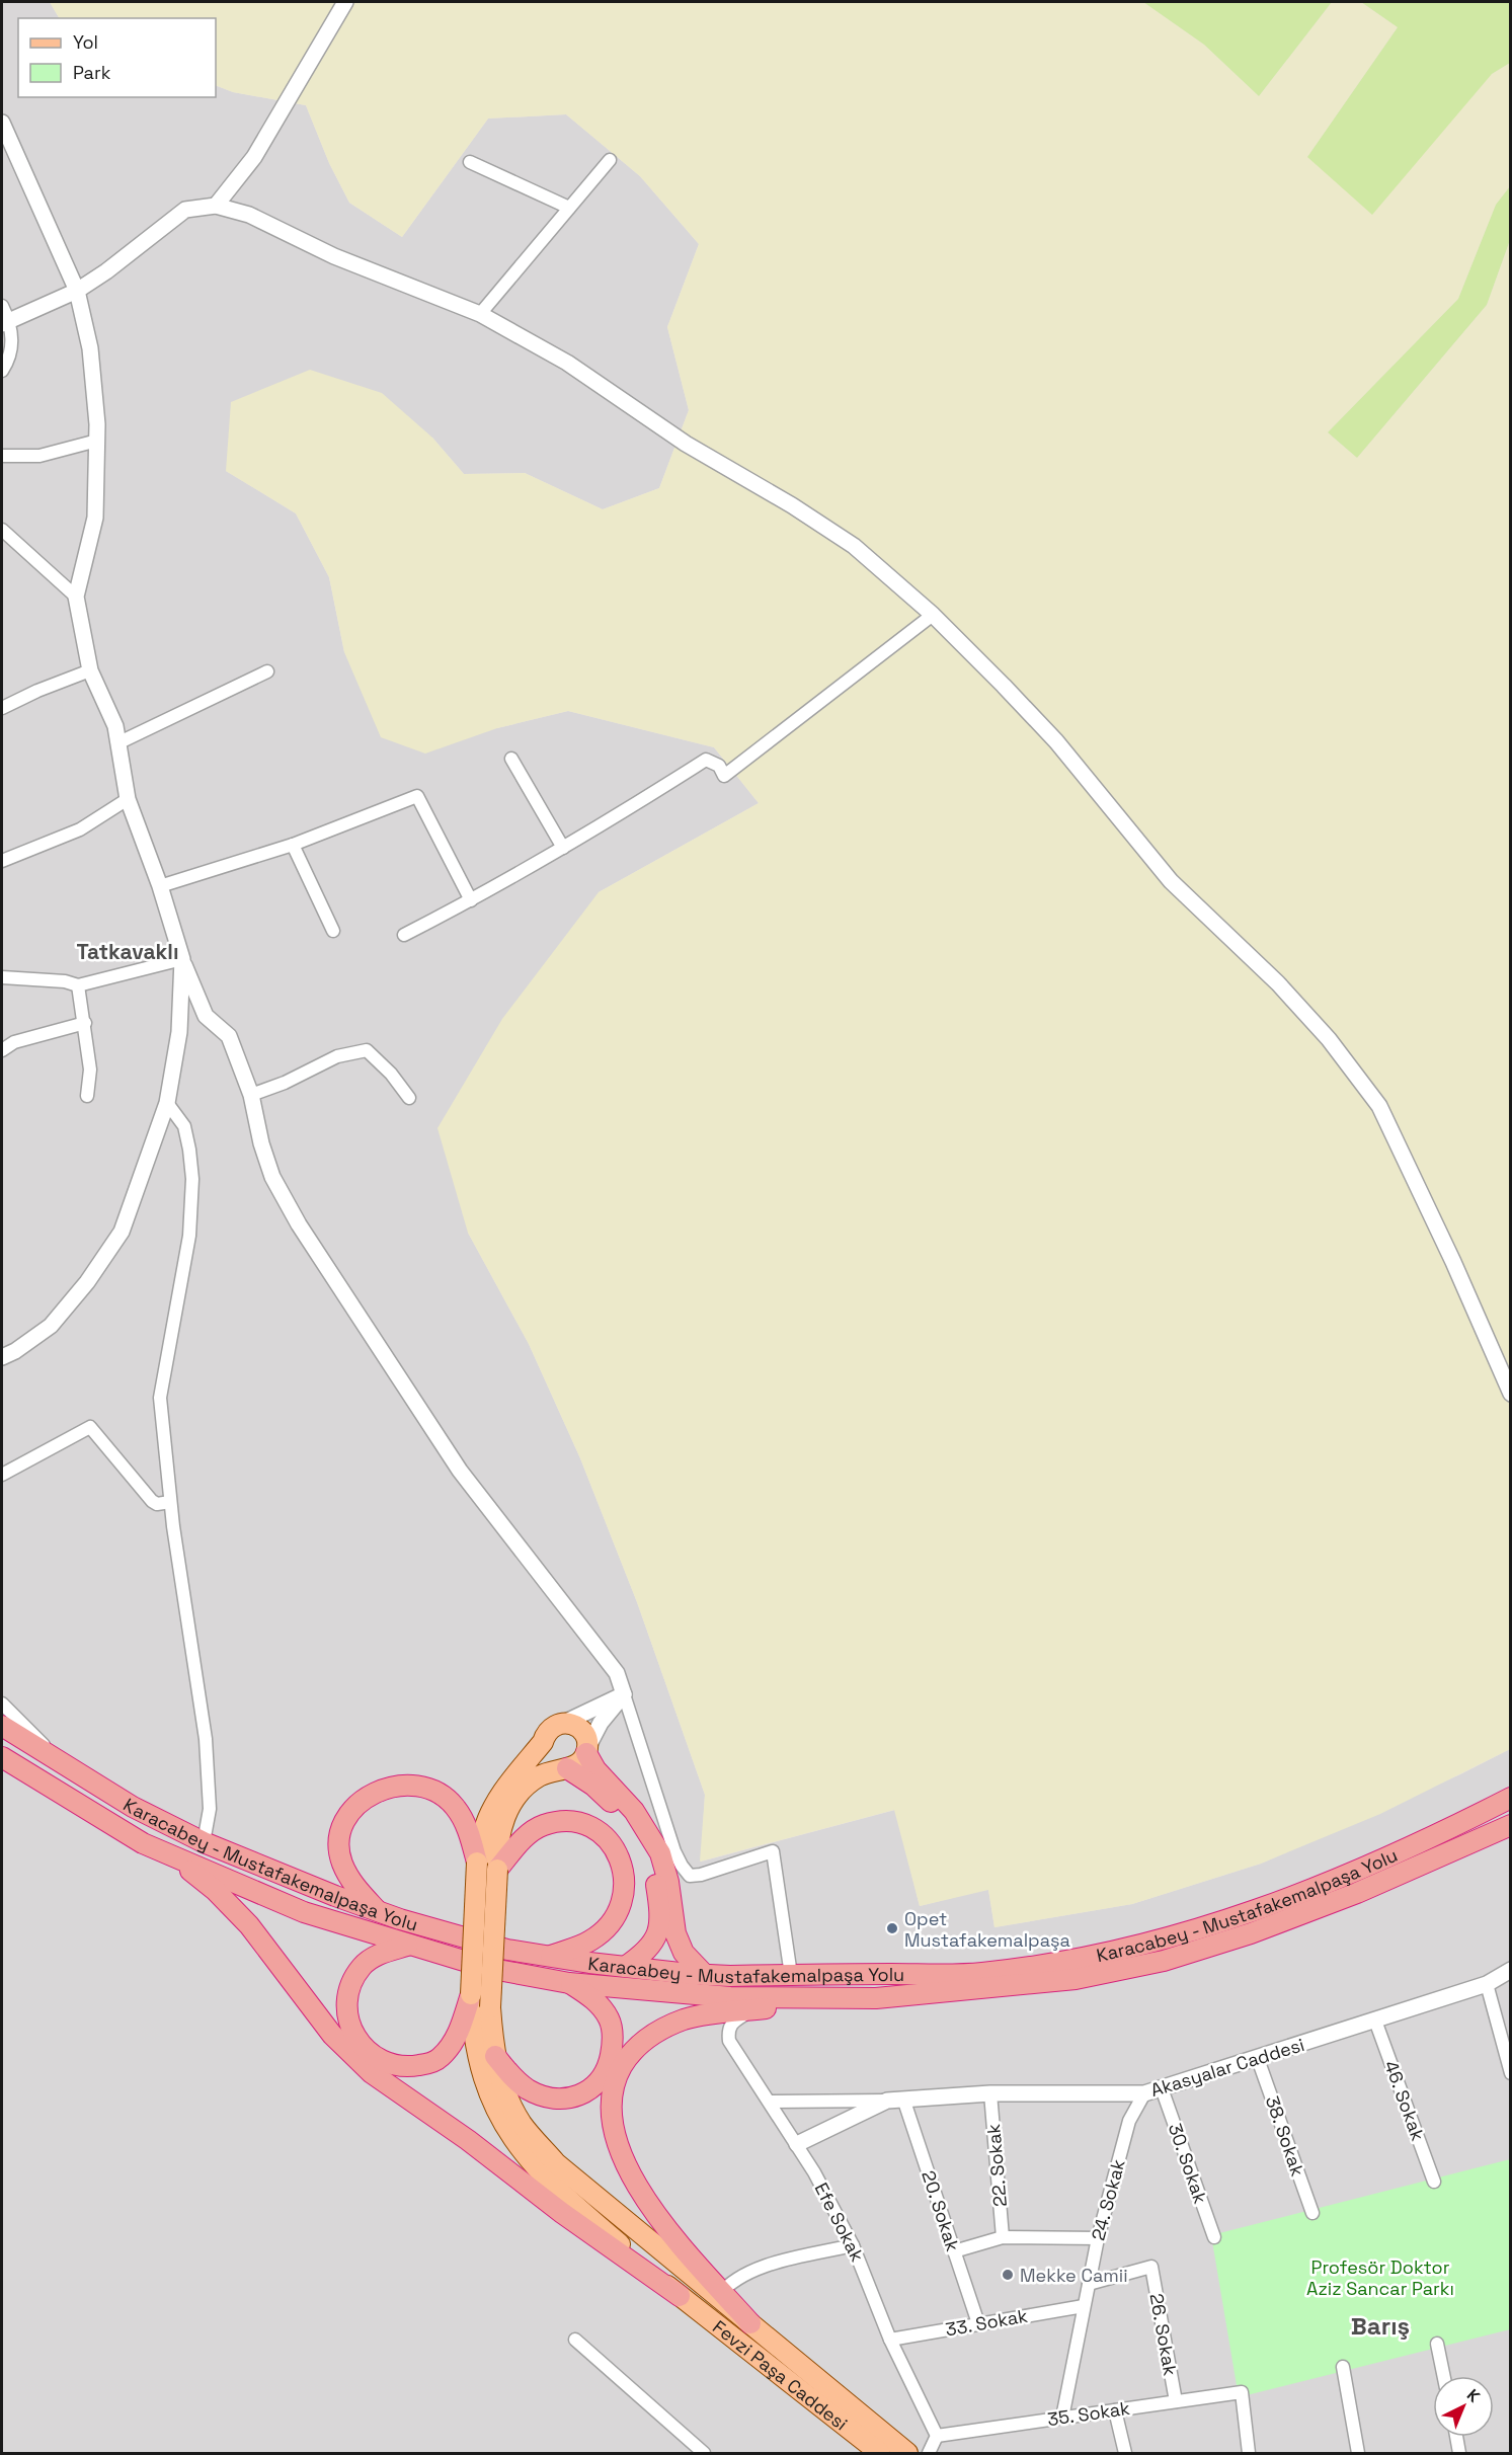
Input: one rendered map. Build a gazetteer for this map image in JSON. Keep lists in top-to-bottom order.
{
  "streets": {
    "highway": ["Karacabey - Mustafakemalpaşa Yolu"],
    "main road": ["Fevzi Paşa Caddesi"],
    "street": [
      "Akasyalar Caddesi",
      "46. Sokak",
      "38. Sokak",
      "30. Sokak",
      "22. Sokak",
      "24. Sokak",
      "20. Sokak",
      "Efe Sokak",
      "33. Sokak",
      "26. Sokak",
      "35. Sokak"
    ]
  },
  "crossings": [
    ["Akasyalar Caddesi", "46. Sokak"],
    ["Akasyalar Caddesi", "38. Sokak"],
    ["Akasyalar Caddesi", "30. Sokak"],
    ["Akasyalar Caddesi", "22. Sokak"],
    ["Akasyalar Caddesi", "24. Sokak"],
    ["Akasyalar Caddesi", "20. Sokak"],
    ["Akasyalar Caddesi", "Efe Sokak"],
    ["24. Sokak", "33. Sokak"],
    ["24. Sokak", "26. Sokak"],
    ["24. Sokak", "35. Sokak"],
    ["20. Sokak", "33. Sokak"],
    ["Efe Sokak", "33. Sokak"],
    ["Efe Sokak", "35. Sokak"],
    ["26. Sokak", "35. Sokak"]
  ],
  "districts": ["Tatkavaklı", "Barış"],
  "parks": ["Profesör Doktor Aziz Sancar Parkı"],
  "places": ["Opet Mustafakemalpaşa", "Mekke Camii"],
  "legend": ["Yol", "Park"],
  "north": "top right"
}
